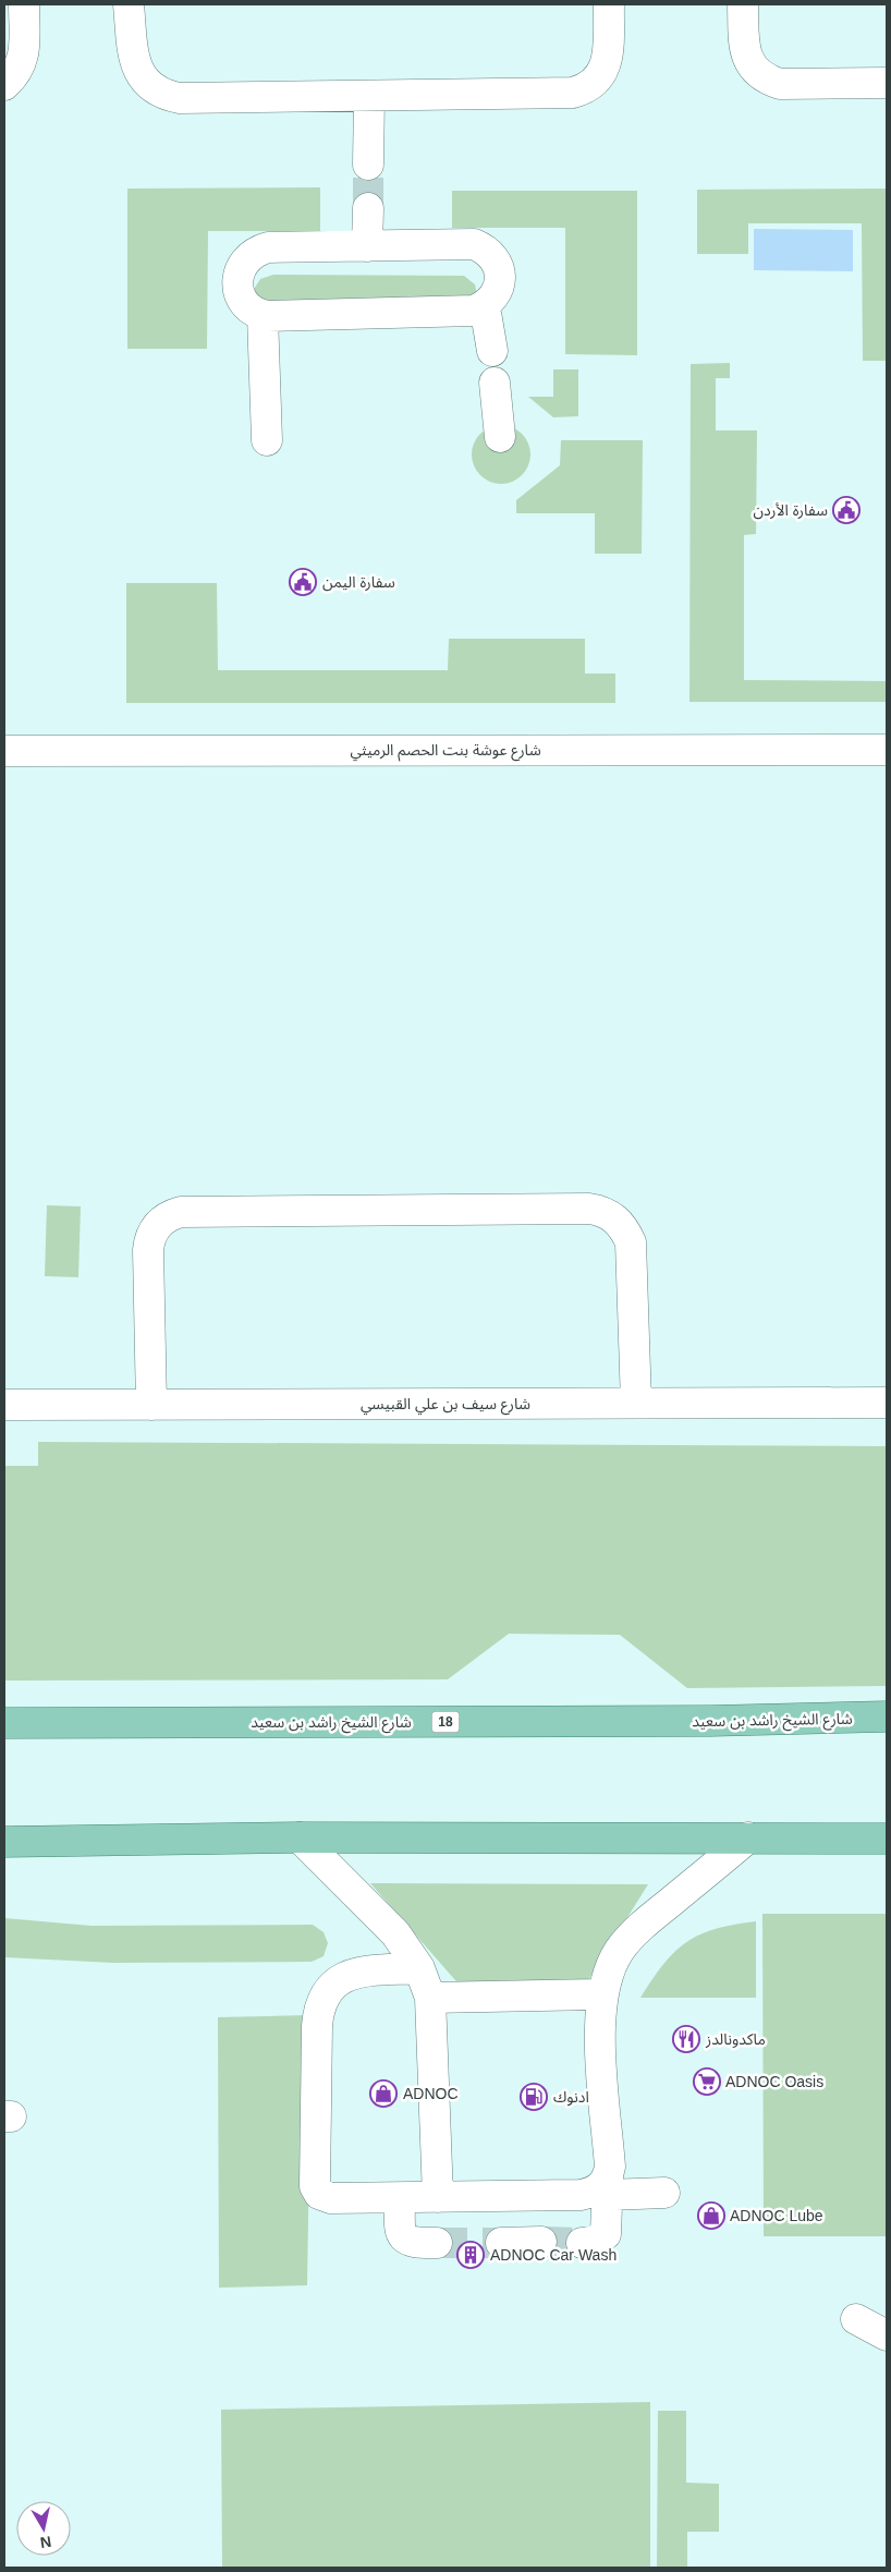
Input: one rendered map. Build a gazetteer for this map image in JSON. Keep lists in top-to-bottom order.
{
  "streets": {
    "main road": ["شارع الشيخ راشد بن سعيد", "18"],
    "street": ["شارع عوشة بنت الحصم الرميثي", "شارع سيف بن علي القبيسي"]
  },
  "places": {
    "public building": ["سفارة الأردن", "سفارة اليمن"],
    "restaurant": ["ماكدونالدز"],
    "supermarket": ["ADNOC Oasis"],
    "shop": ["ADNOC", "ADNOC Lube"],
    "fuel station": ["ادنوك"],
    "building": ["ADNOC Car Wash"]
  },
  "north": "bottom"
}
